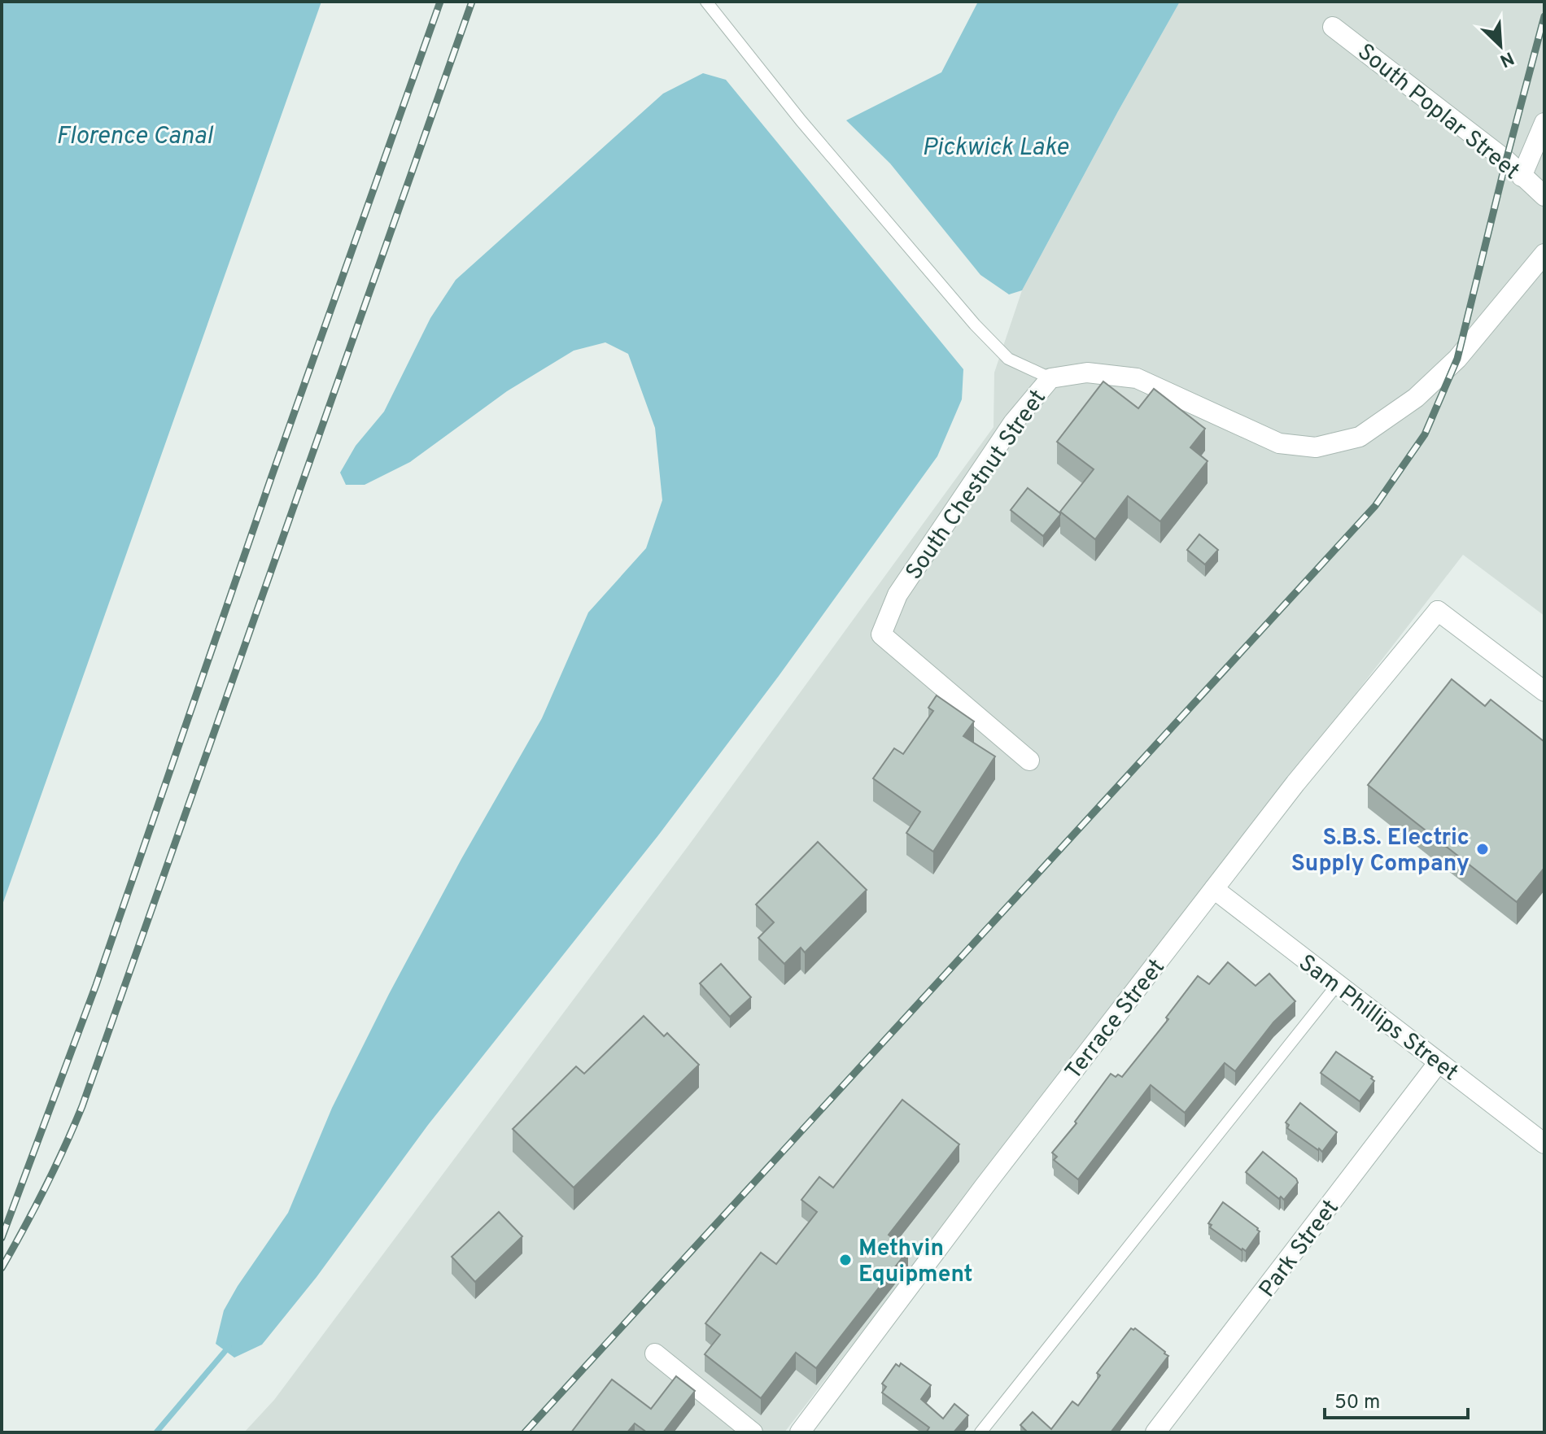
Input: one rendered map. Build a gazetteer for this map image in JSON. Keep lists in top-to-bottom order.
{
  "streets": {
    "street": [
      "South Poplar Street",
      "South Chestnut Street",
      "Sam Phillips Street",
      "Terrace Street",
      "Park Street"
    ]
  },
  "crossings": [
    ["Sam Phillips Street", "Terrace Street"],
    ["Sam Phillips Street", "Park Street"]
  ],
  "water": ["Florence Canal", "Pickwick Lake"],
  "places": ["S.B.S. Electric Supply Company", "Methvin Equipment"],
  "scale_bar": "50 m",
  "north": "bottom right"
}
